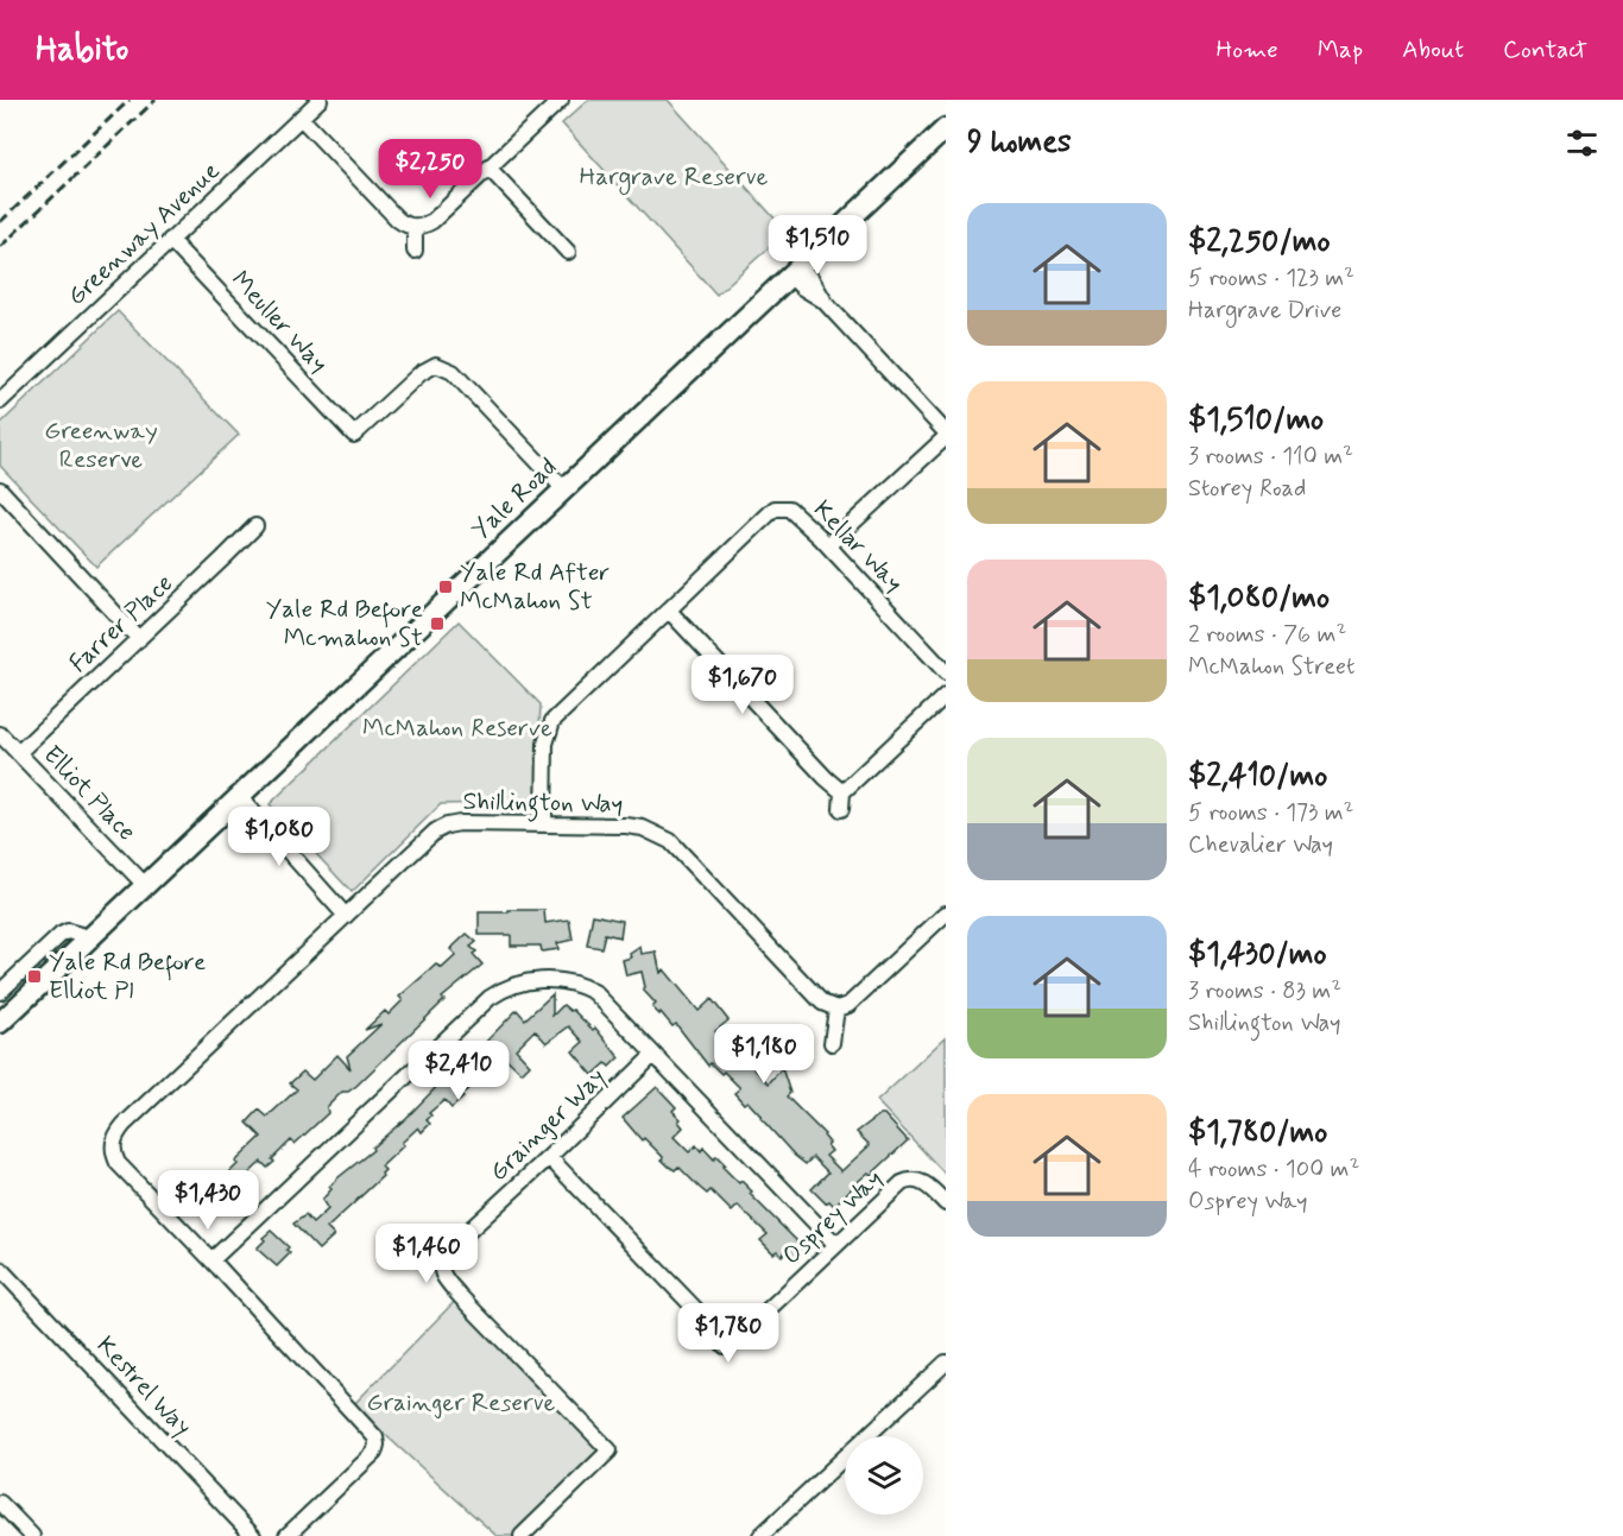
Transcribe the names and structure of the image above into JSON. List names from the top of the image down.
{
  "streets": {
    "main road": ["Yale Road"],
    "street": [
      "Greenway Avenue",
      "Meuller Way",
      "Kellar Way",
      "Farrer Place",
      "Elliot Place",
      "Shillington Way",
      "Grainger Way",
      "Osprey Way",
      "Kestrel Way"
    ]
  },
  "crossings": [
    ["Greenway Avenue", "Meuller Way"],
    ["Meuller Way", "Yale Road"],
    ["Yale Road", "Elliot Place"],
    ["Kellar Way", "Shillington Way"],
    ["Farrer Place", "Elliot Place"],
    ["Grainger Way", "Osprey Way"]
  ],
  "parks": [
    "Hargrave Reserve",
    "Greenway Reserve",
    "McMahon Reserve",
    "Grainger Reserve"
  ],
  "places": {
    "transit": ["Yale Rd After McMahon St", "Yale Rd Before Mcmahon St", "Yale Rd Before Elliot Pl"]
  },
  "page": {
    "header": "Habito",
    "nav": [
      "Home",
      "Map",
      "About",
      "Contact"
    ],
    "heading": "9 homes",
    "price": [
      "$2,250",
      "$1,510",
      "$1,670",
      "$1,080",
      "$1,180",
      "$2,410",
      "$1,430",
      "$1,460",
      "$1,780"
    ],
    "list": [
      {
        "name": "$2,250/mo",
        "note": "5 rooms · 123 m² · Hargrave Drive"
      },
      {
        "name": "$1,510/mo",
        "note": "3 rooms · 110 m² · Storey Road"
      },
      {
        "name": "$1,080/mo",
        "note": "2 rooms · 76 m² · McMahon Street"
      },
      {
        "name": "$2,410/mo",
        "note": "5 rooms · 173 m² · Chevalier Way"
      },
      {
        "name": "$1,430/mo",
        "note": "3 rooms · 83 m² · Shillington Way"
      },
      {
        "name": "$1,780/mo",
        "note": "4 rooms · 100 m² · Osprey Way"
      }
    ]
  }
}
